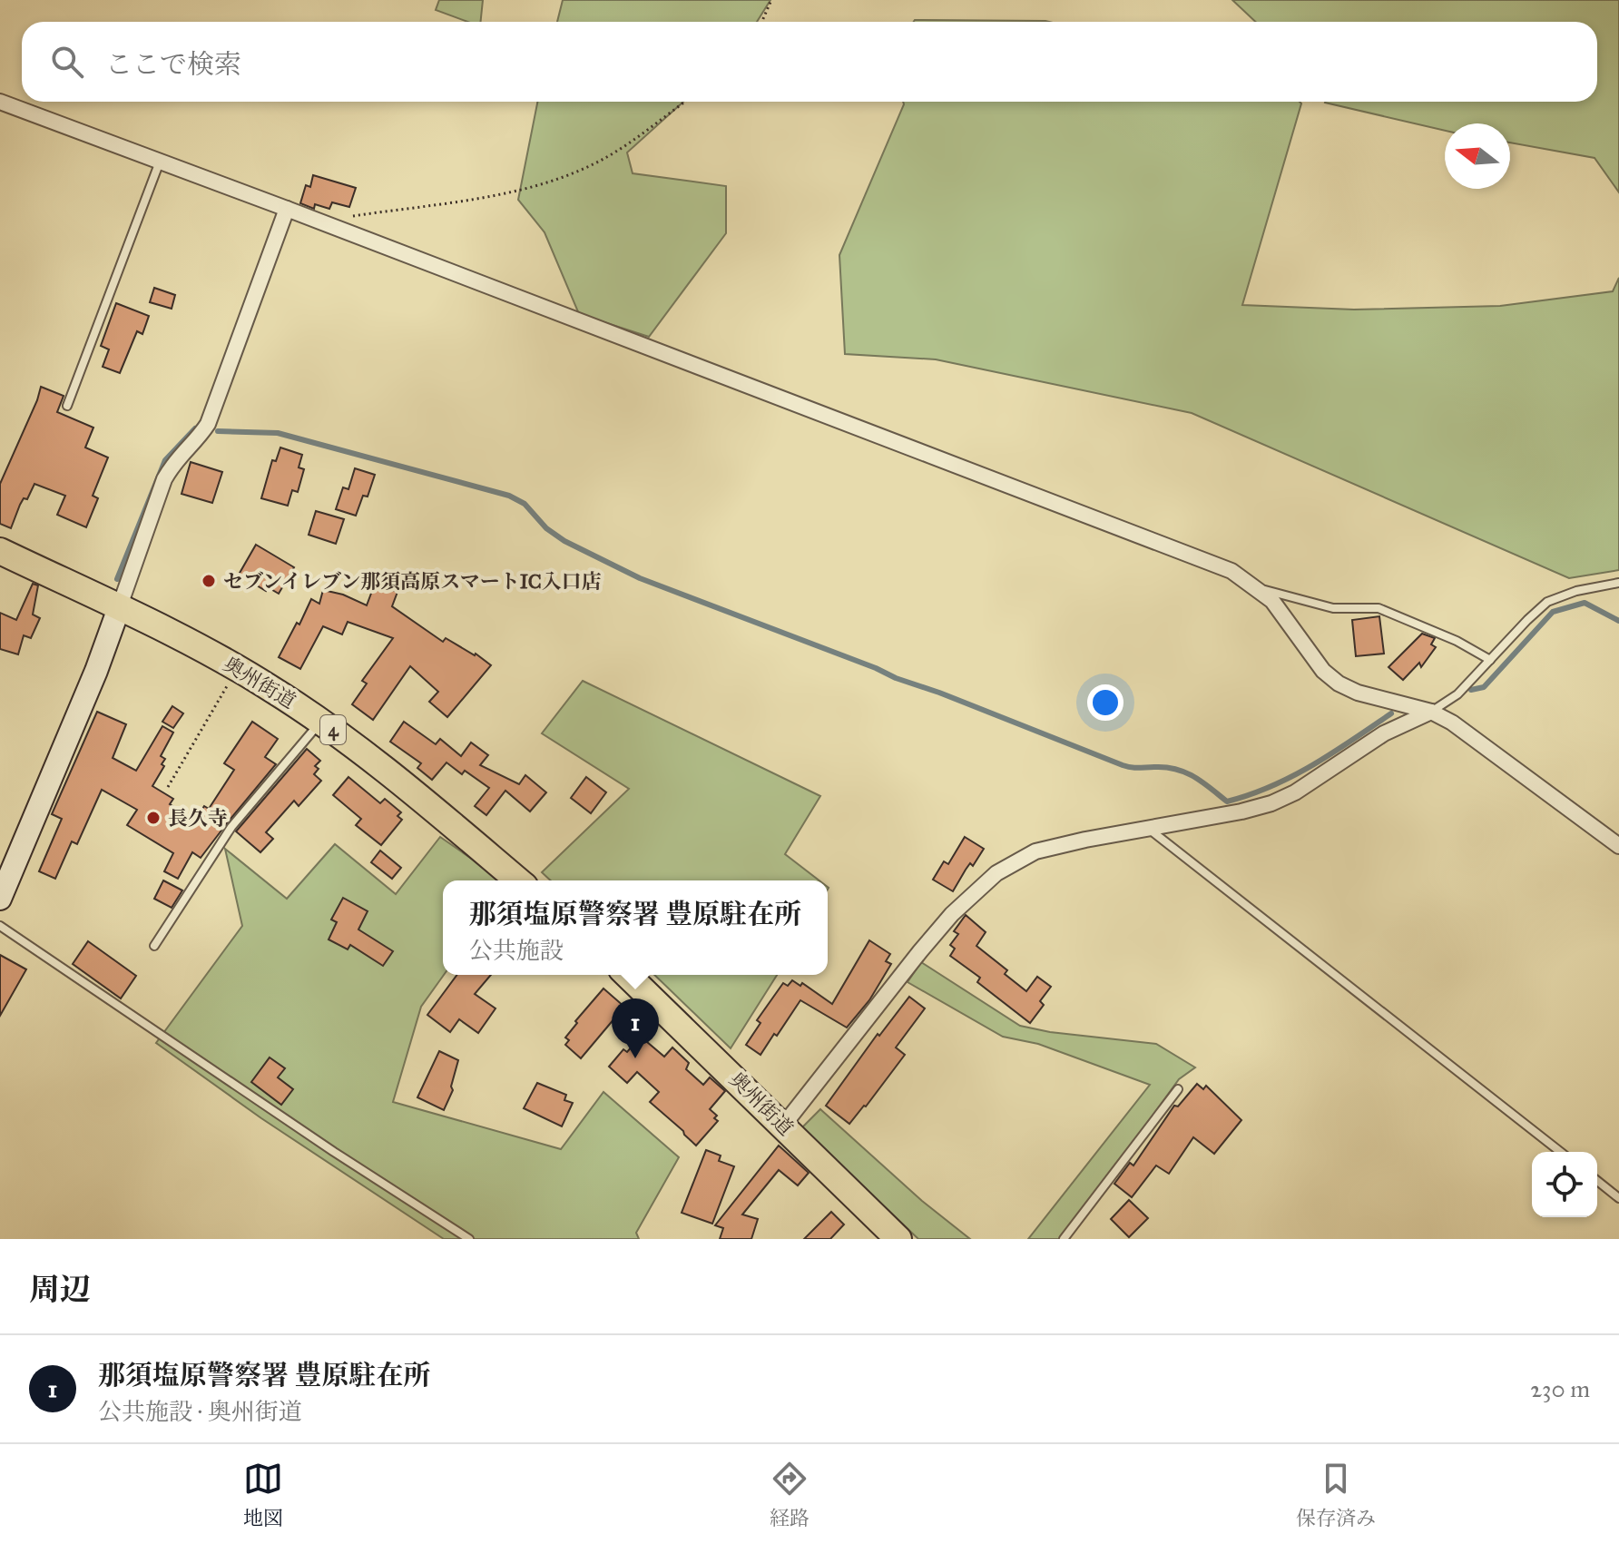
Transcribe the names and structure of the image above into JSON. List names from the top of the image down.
{
  "streets": {
    "highway": ["奥州街道", "4"]
  },
  "places": ["セブンイレブン那須高原スマートIC入口店", "長久寺"],
  "north": "left",
  "page": {
    "search": "ここで検索",
    "popup": ["那須塩原警察署 豊原駐在所", "公共施設"],
    "pins": "1",
    "heading": "周辺",
    "list": [
      {
        "mark": "1",
        "name": "那須塩原警察署 豊原駐在所",
        "note": "公共施設 · 奥州街道",
        "value": "230 m"
      }
    ],
    "nav": ["地図", "経路", "保存済み"]
  }
}
